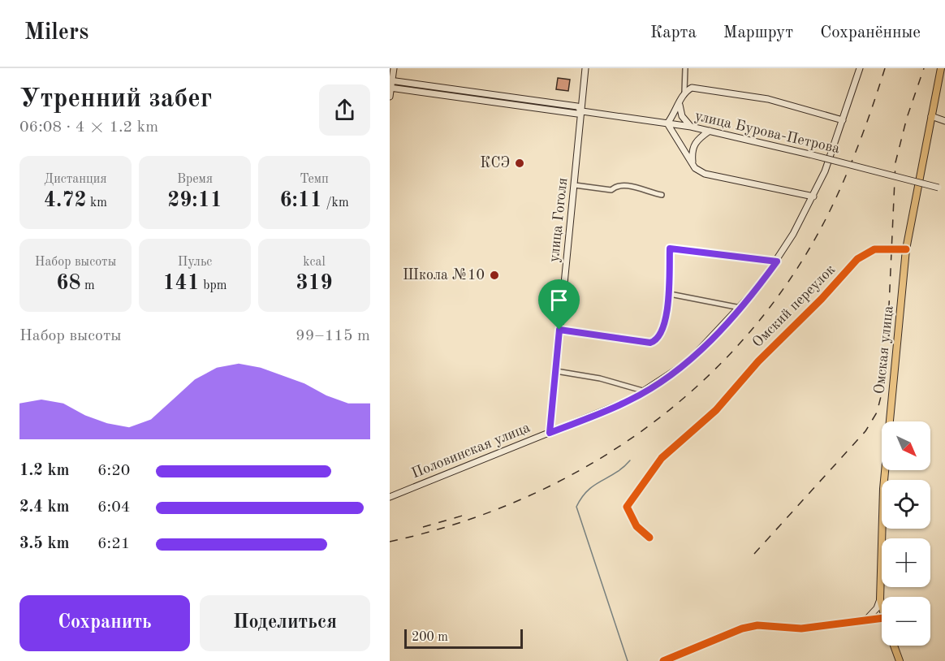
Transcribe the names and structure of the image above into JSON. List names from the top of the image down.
{
  "streets": {
    "main road": [
      "улица Бурова-Петрова",
      "улица Гоголя",
      "Омская улица",
      "Половинская улица"
    ],
    "street": ["Омский переулок"]
  },
  "crossings": [
    ["улица Бурова-Петрова", "улица Гоголя"],
    ["улица Гоголя", "Половинская улица"],
    ["Омский переулок", "Омская улица"]
  ],
  "places": ["КСЭ", "Школа №10"],
  "scale_bar": "200 m",
  "north": "bottom right",
  "page": {
    "header": "Milers",
    "nav": ["Карта", "Маршрут", "Сохранённые"],
    "heading": ["Утренний забег", "06:08 · 4 × 1.2 km"],
    "stats": [
      ["Дистанция", "4.72 km"],
      ["Время", "29:11"],
      ["Темп", "6:11 /km"],
      ["Набор высоты", "68 m"],
      ["Пульс", "141 bpm"],
      ["kcal", "319"]
    ],
    "chart": ["Набор высоты", "99–115 m"],
    "map_buttons": ["+", "−"],
    "list": [
      {
        "name": "1.2 km",
        "note": "6:20"
      },
      {
        "name": "2.4 km",
        "note": "6:04"
      },
      {
        "name": "3.5 km",
        "note": "6:21"
      }
    ],
    "buttons": ["Сохранить", "Поделиться"],
    "scale": "200 m"
  }
}
